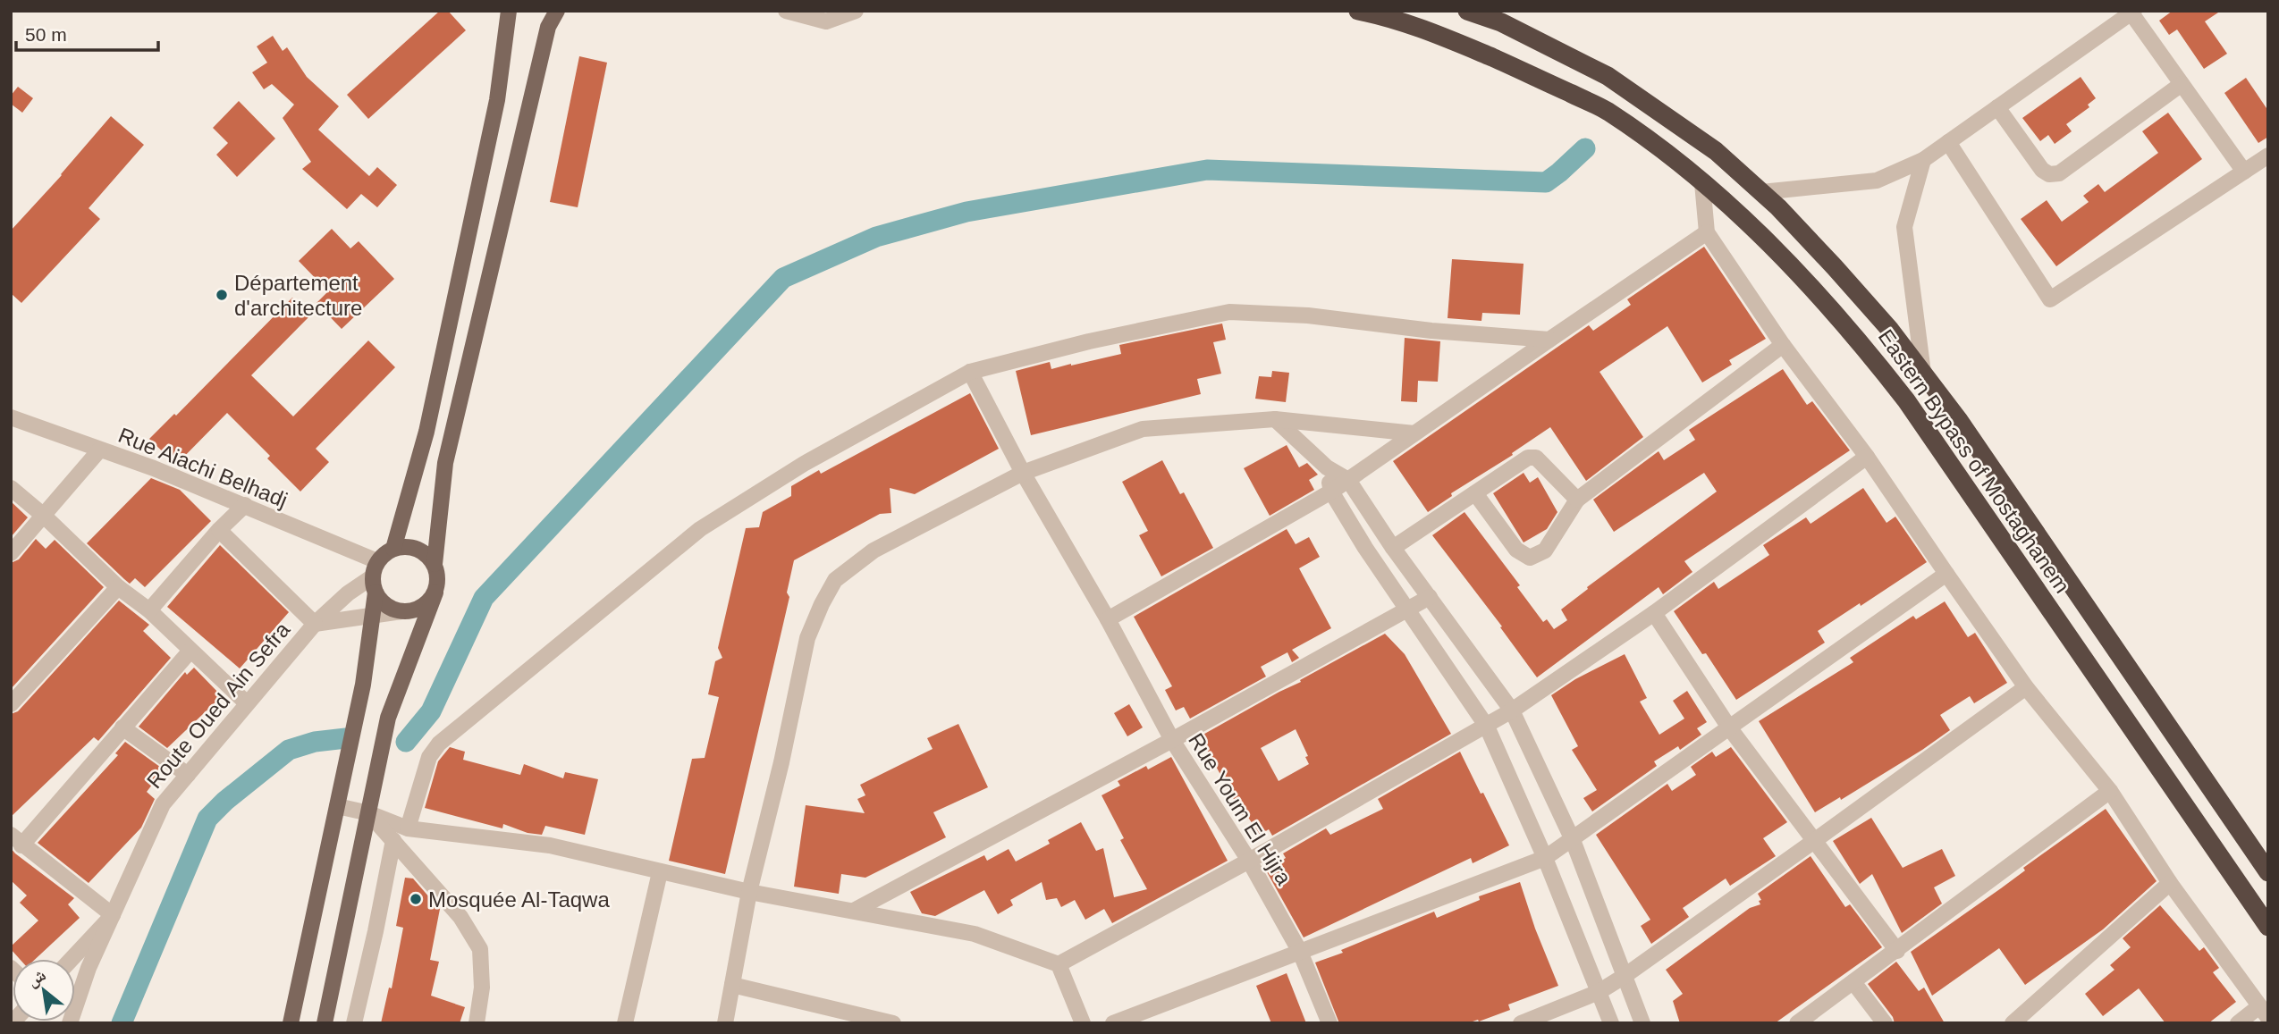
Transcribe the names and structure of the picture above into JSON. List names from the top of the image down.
{
  "streets": {
    "highway": ["Eastern Bypass of Mostaghanem"],
    "street": ["Rue Aiachi Belhadj", "Route Oued Ain Sefra", "Rue Youm El Hijra"]
  },
  "crossings": [
    ["Rue Aiachi Belhadj", "Route Oued Ain Sefra"]
  ],
  "places": ["Département d'architecture", "Mosquée Al-Taqwa"],
  "scale_bar": "50 m",
  "north": "top left"
}
